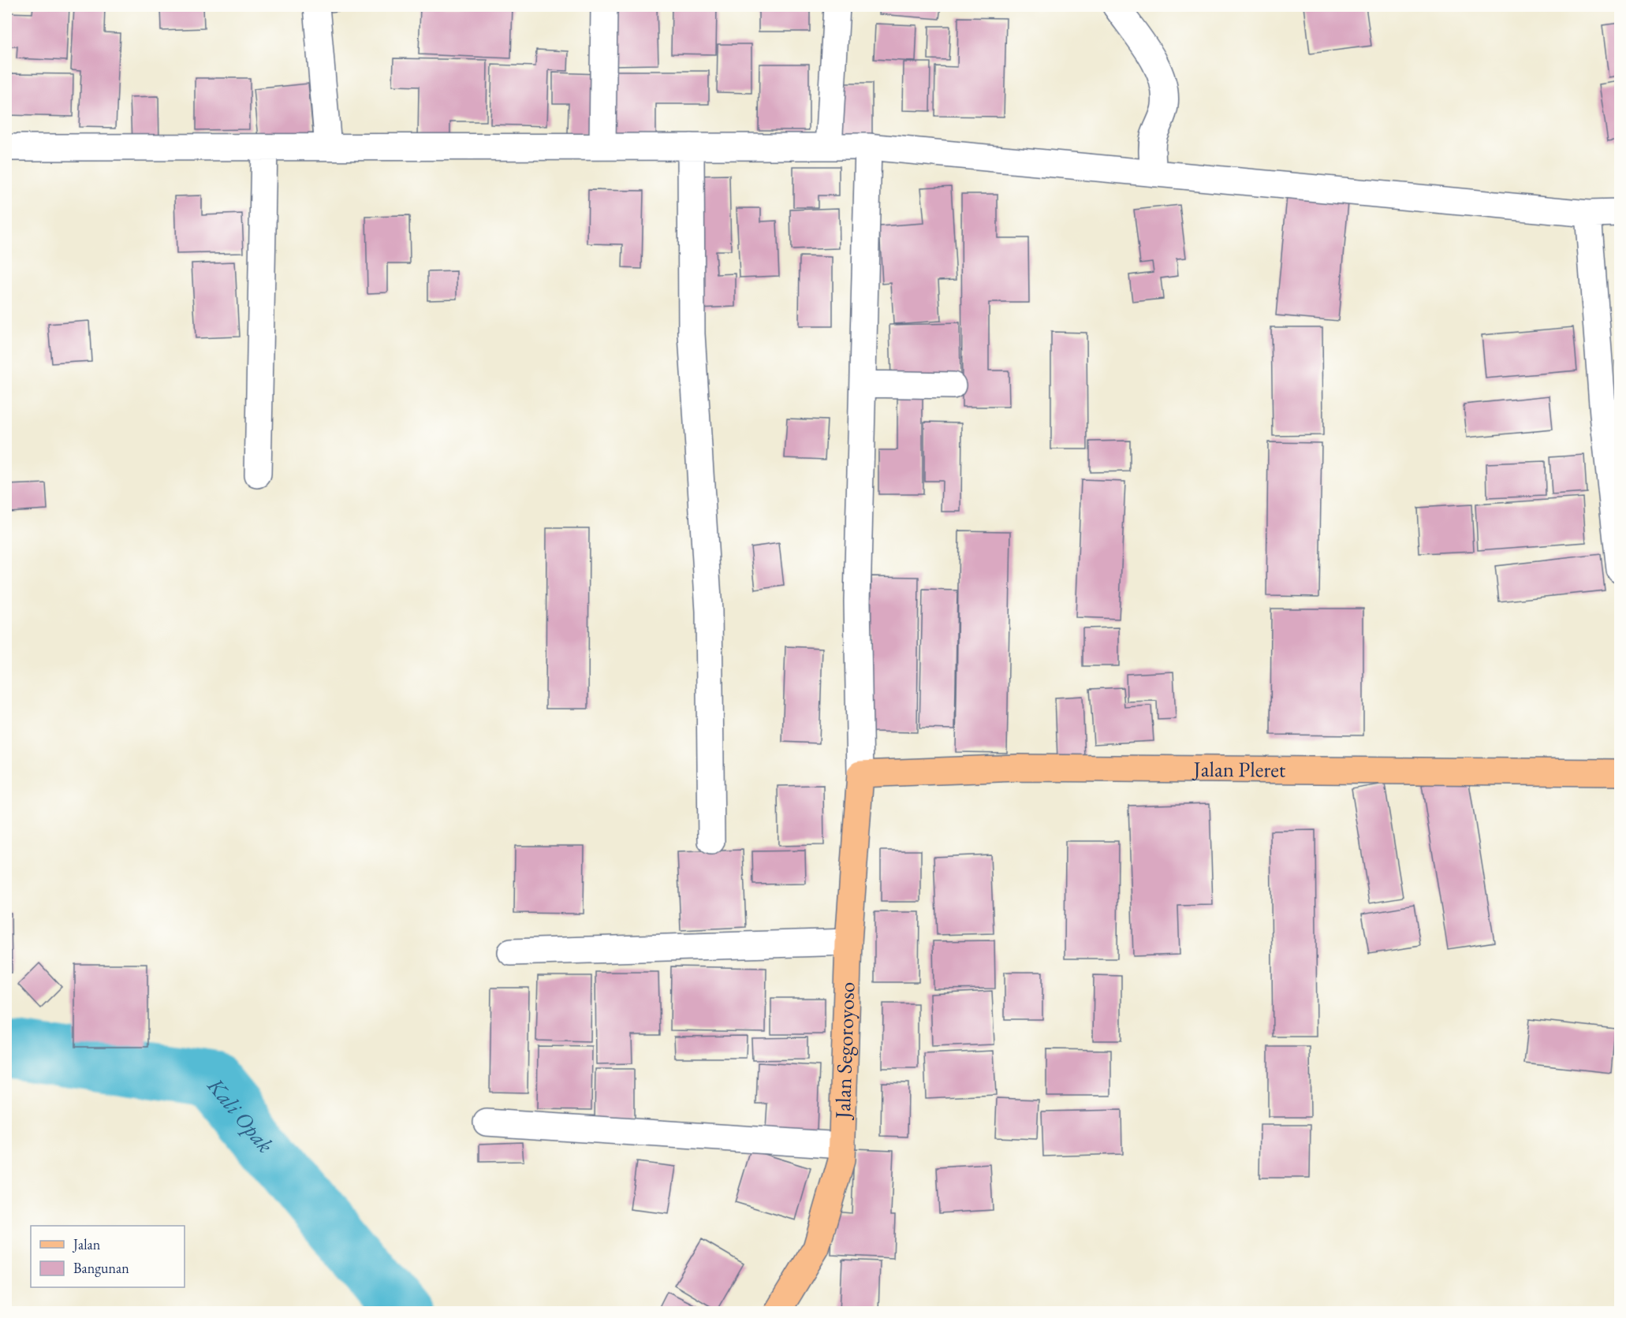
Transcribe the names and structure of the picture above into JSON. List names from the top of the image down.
{
  "streets": {
    "main road": ["Jalan Pleret", "Jalan Segoroyoso"]
  },
  "crossings": [
    ["Jalan Pleret", "Jalan Segoroyoso"]
  ],
  "water": ["Kali Opak"],
  "legend": ["Jalan", "Bangunan"]
}
